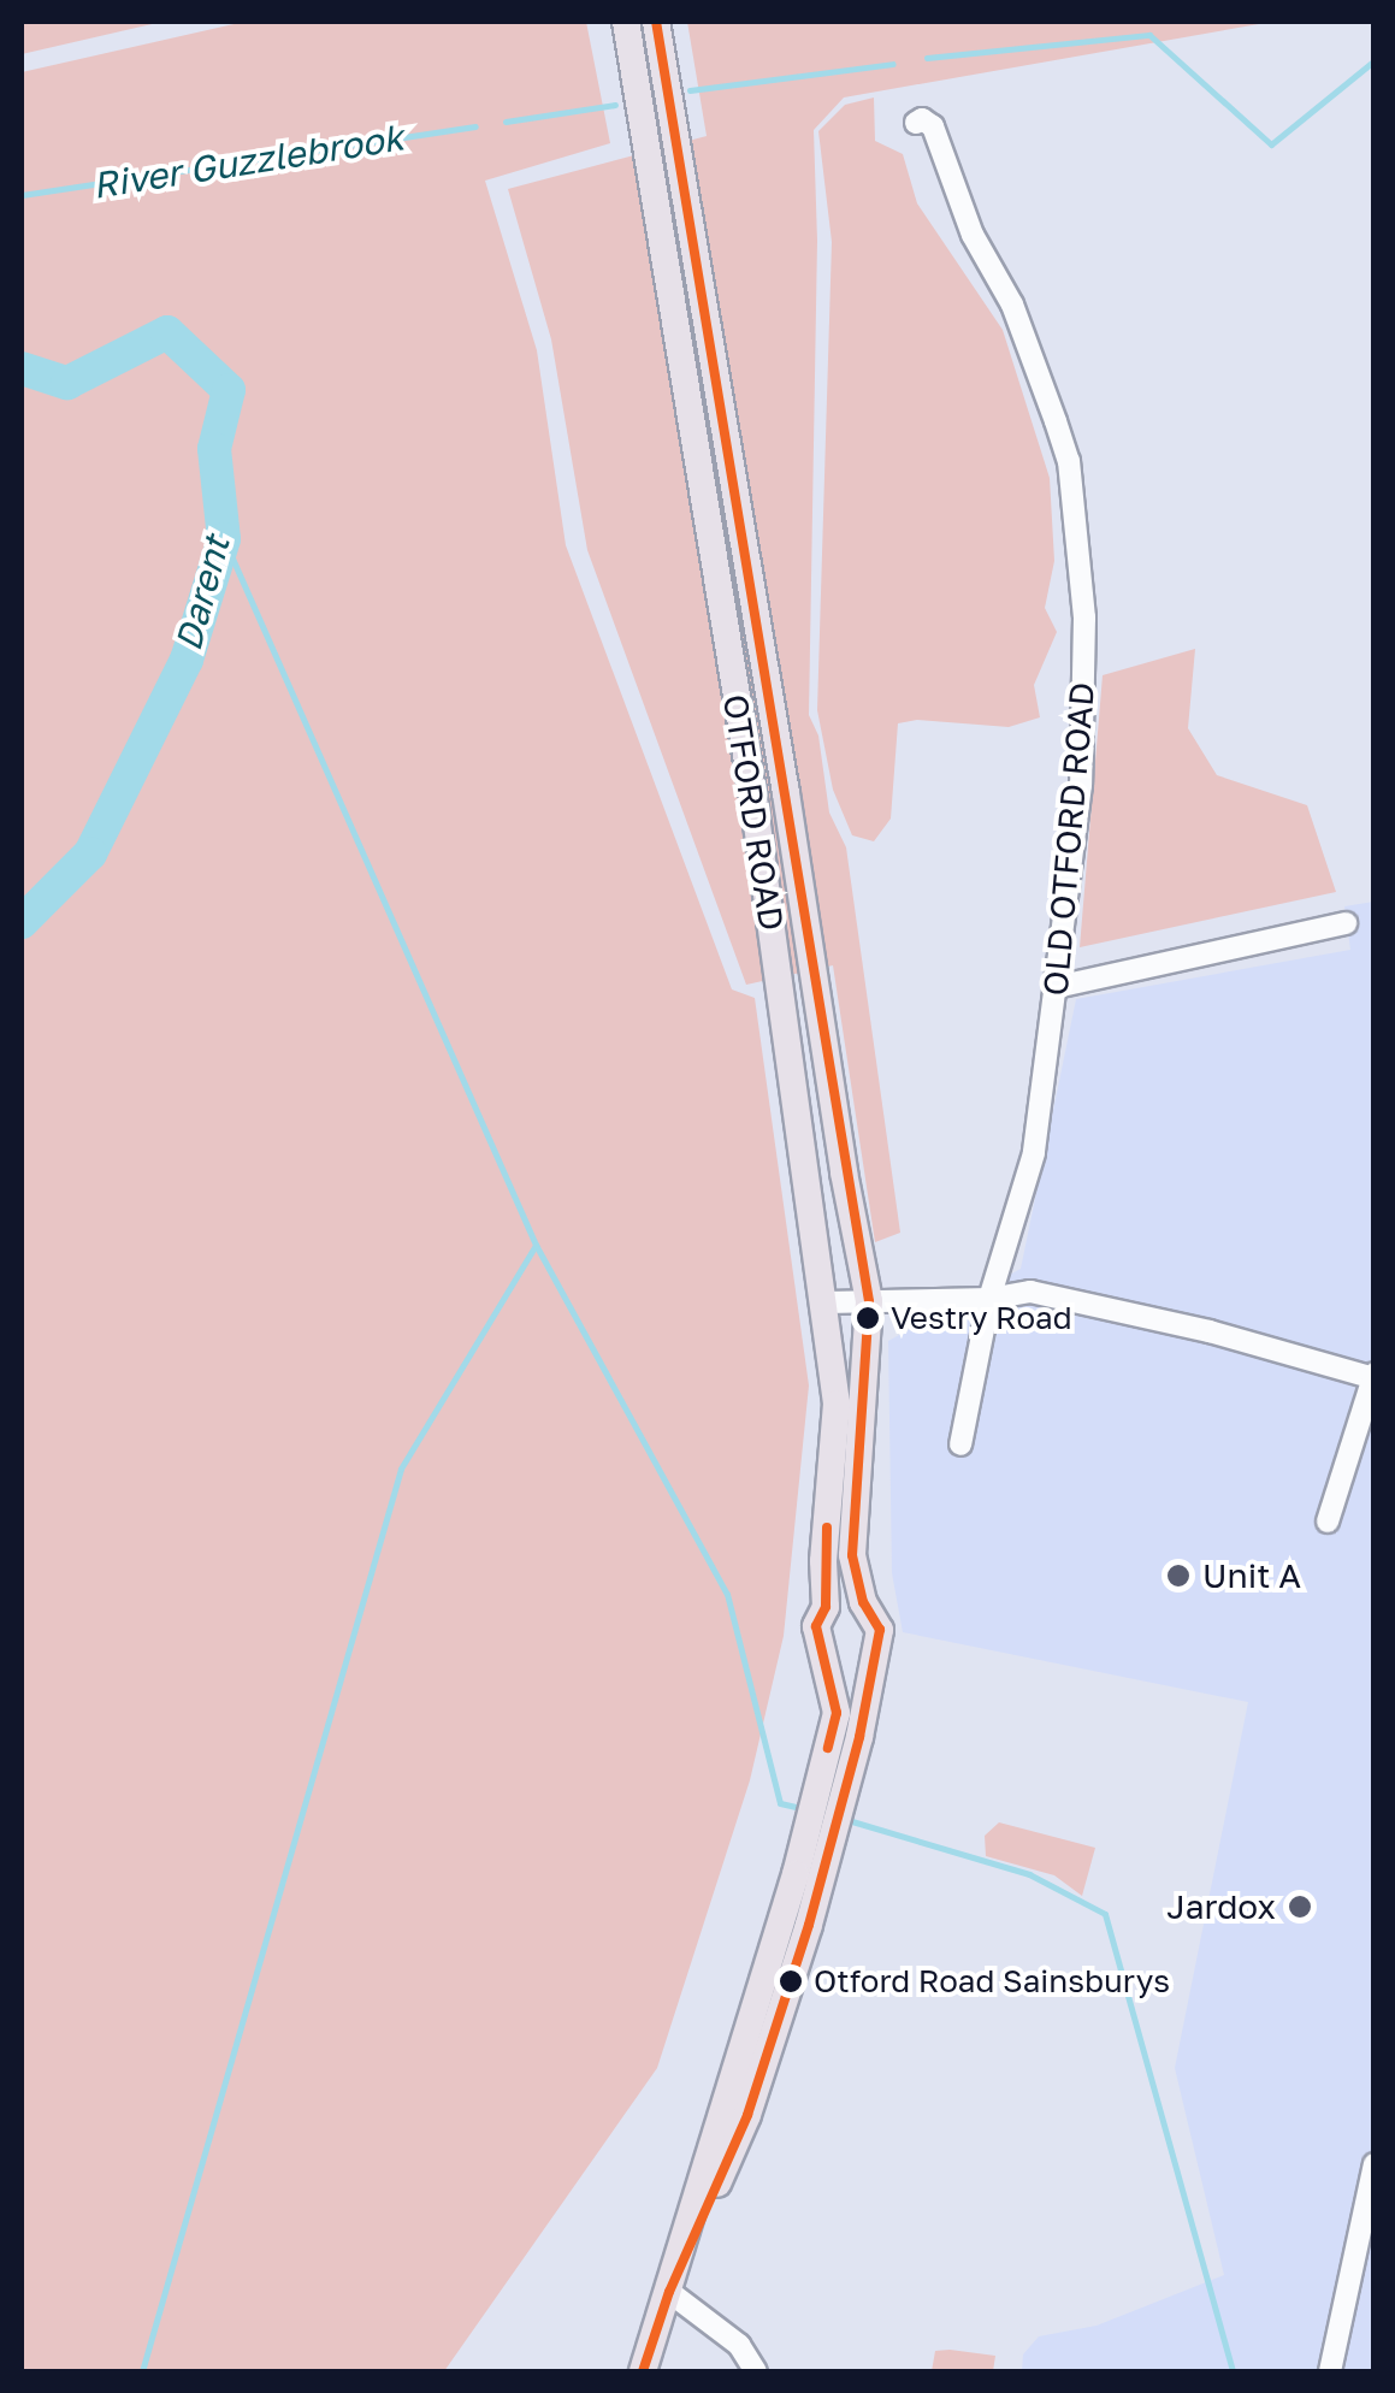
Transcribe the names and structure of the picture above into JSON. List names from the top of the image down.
{
  "streets": {
    "main road": ["OTFORD ROAD"],
    "street": ["OLD OTFORD ROAD"]
  },
  "water": ["River Guzzlebrook", "Darent"],
  "places": [
    "Vestry Road",
    "Unit A",
    "Jardox",
    "Otford Road Sainsburys"
  ]
}
